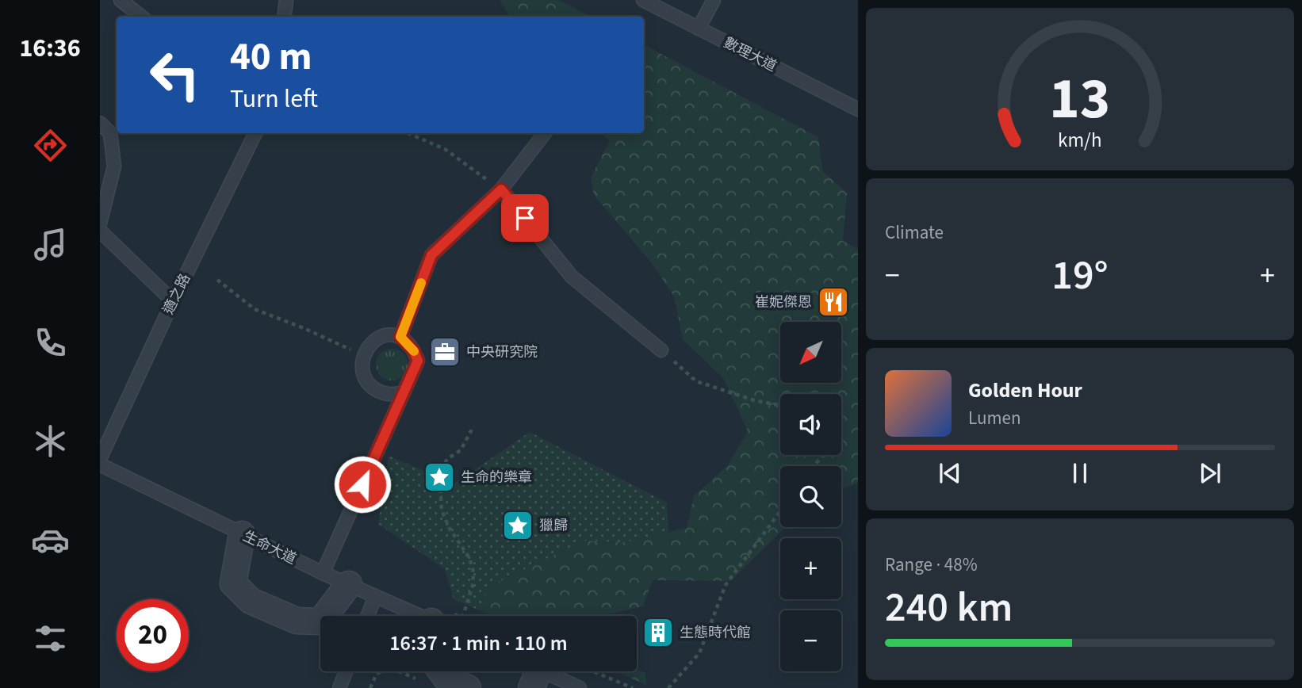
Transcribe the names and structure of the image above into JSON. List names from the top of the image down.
{
  "streets": {
    "lane": ["數理大道", "適之路", "生命大道"]
  },
  "places": {
    "restaurant": ["崔妮傑恩"],
    "office": ["中央研究院"],
    "place": ["生命的樂章", "獵歸"],
    "building": ["生態時代館"]
  },
  "north": "bottom left",
  "page": {
    "tabs": "16:36",
    "turn": ["40 m", "Turn left"],
    "tile": [
      "Climate",
      ["Range · 48%", "240 km"]
    ],
    "heat": ["−", "19°", "+"],
    "map_buttons": ["+", "−"],
    "song": ["Golden Hour", "Lumen"],
    "limit": "20",
    "trip": "16:37 · 1 min · 110 m",
    "gauge": ["13", "km/h"]
  }
}
